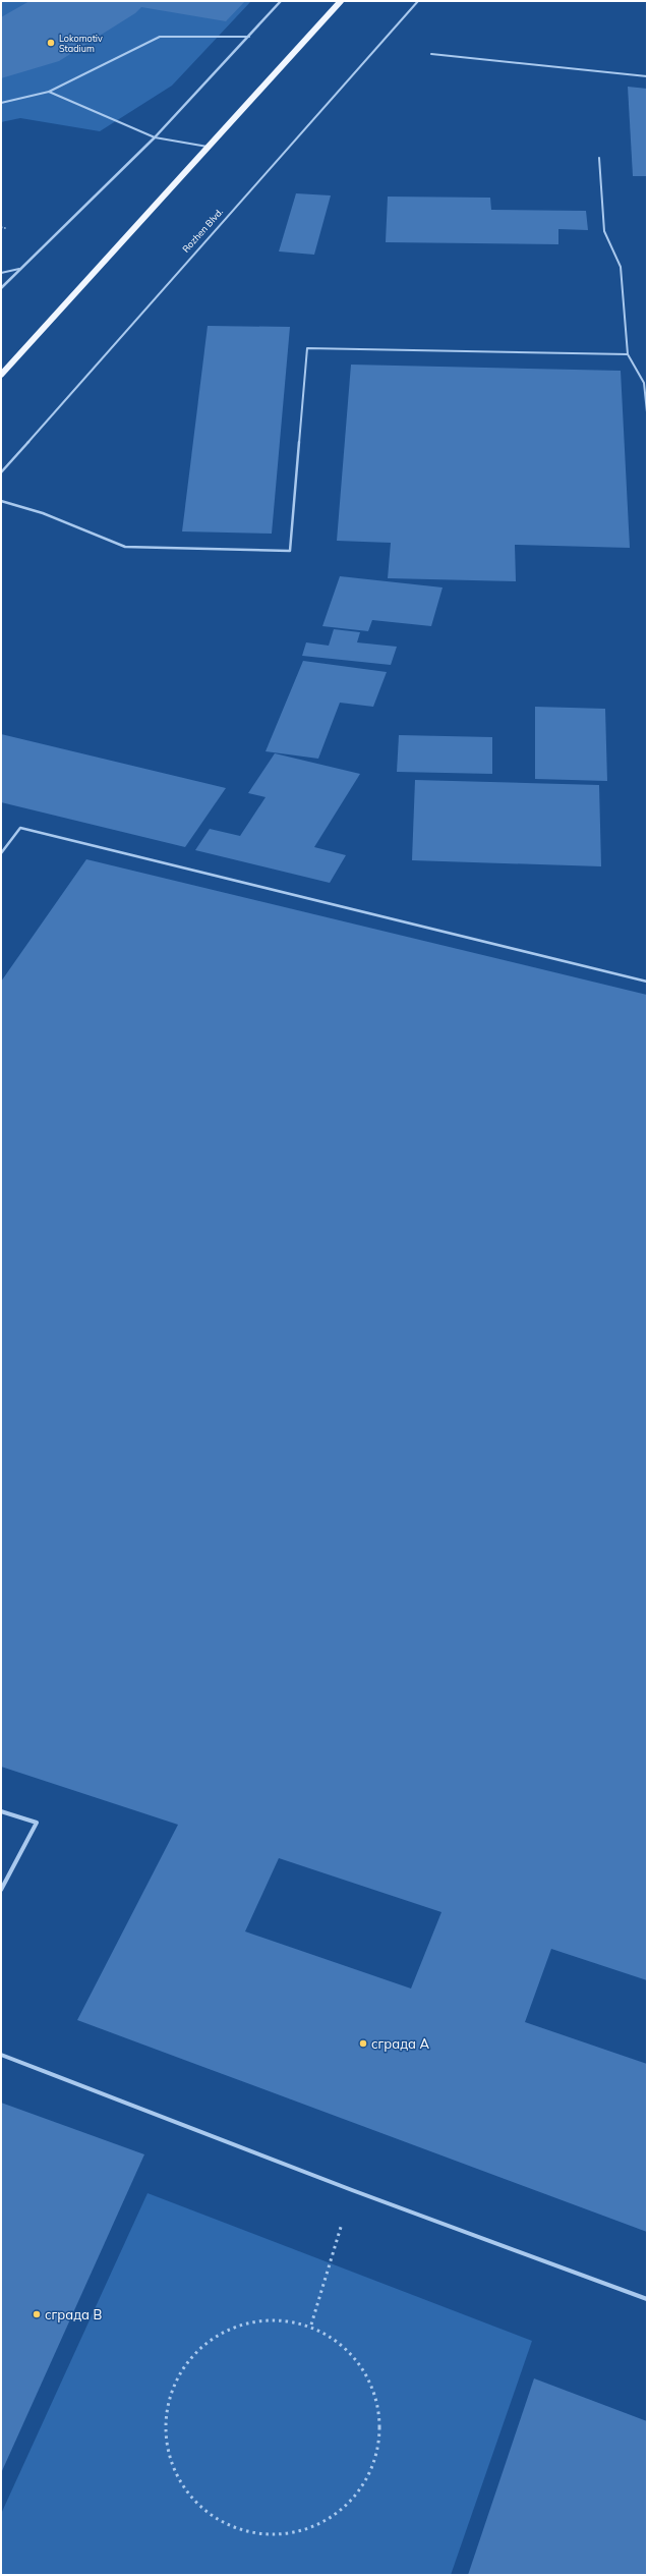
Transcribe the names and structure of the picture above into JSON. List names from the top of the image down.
{
  "streets": {
    "lane": ["Rozhen Blvd."]
  },
  "places": ["Lokomotiv Stadium", "сграда А", "сграда В"]
}
